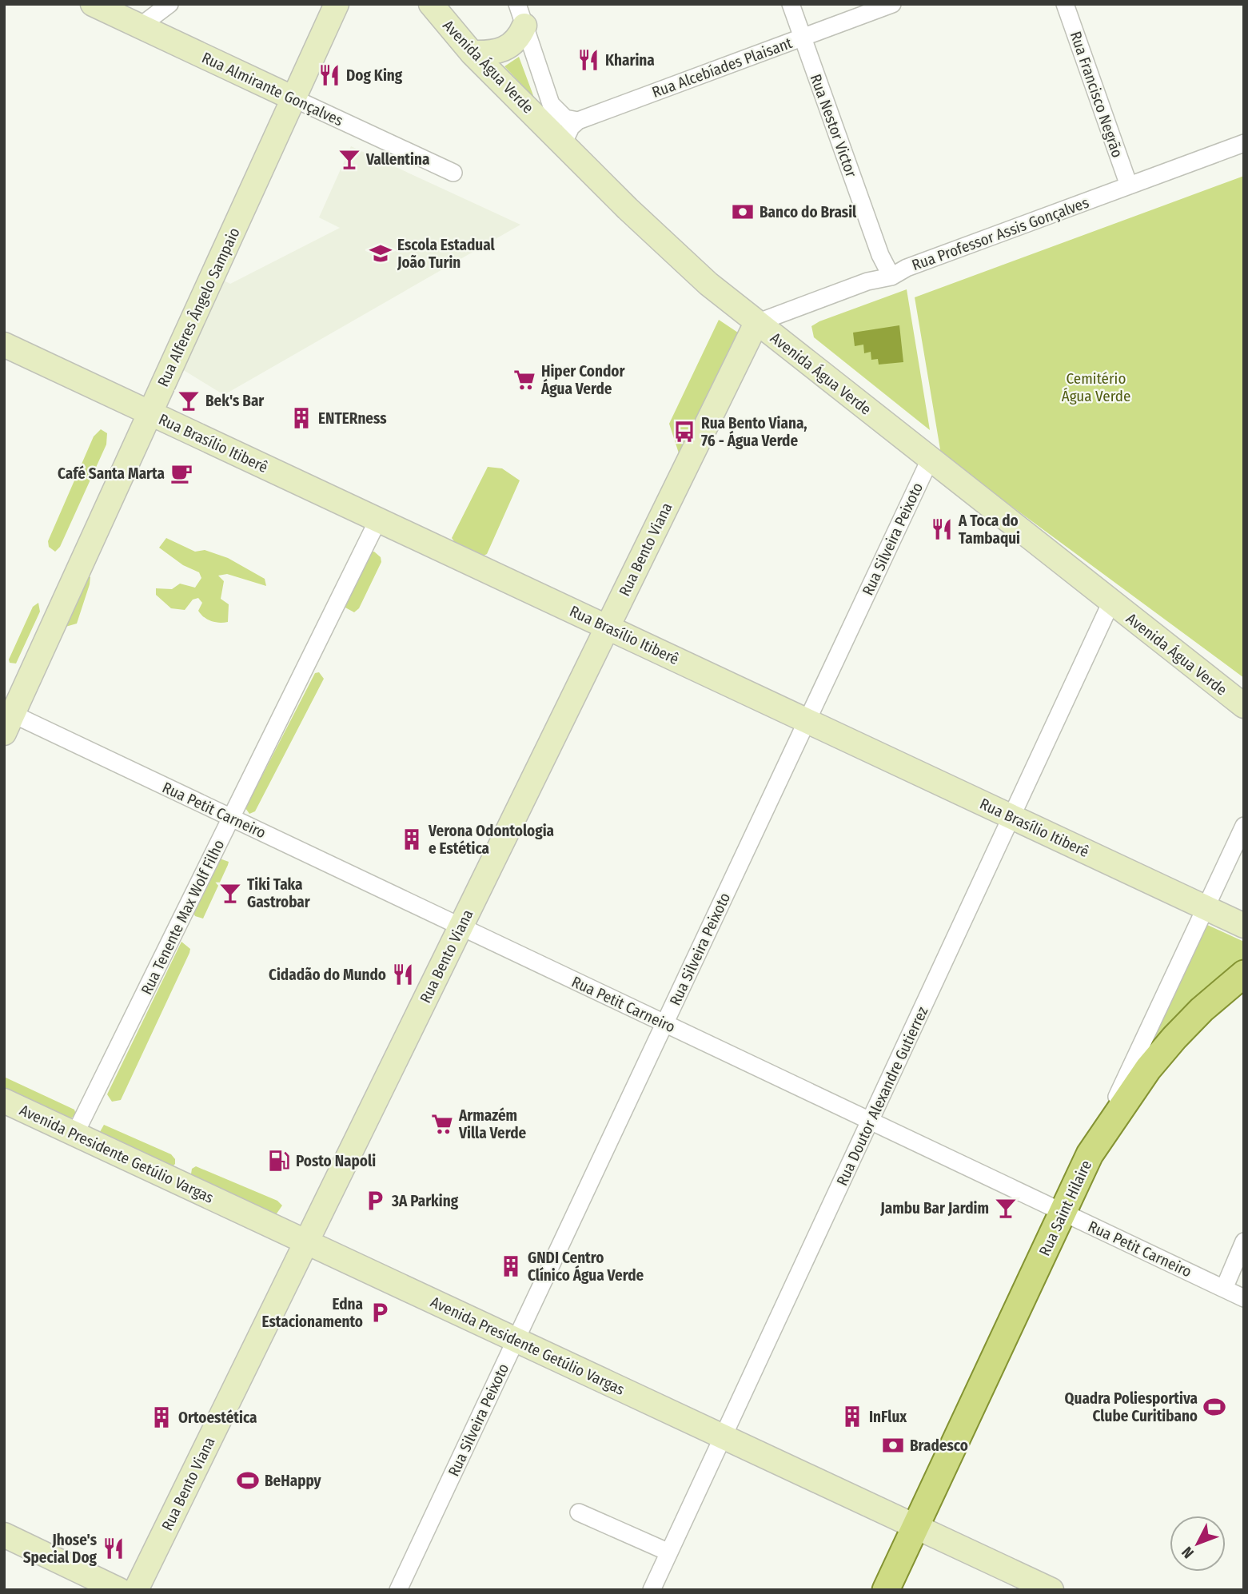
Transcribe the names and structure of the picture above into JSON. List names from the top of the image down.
{
  "streets": {
    "main road": [
      "Avenida Água Verde",
      "Rua Almirante Gonçalves",
      "Rua Alferes Ângelo Sampaio",
      "Rua Brasílio Itiberê",
      "Rua Bento Viana",
      "Avenida Presidente Getúlio Vargas",
      "Rua Saint Hilaire"
    ],
    "street": [
      "Rua Alcebíades Plaisant",
      "Rua Francisco Negrão",
      "Rua Nestor Victor",
      "Rua Professor Assis Gonçalves",
      "Rua Silveira Peixoto",
      "Rua Petit Carneiro",
      "Rua Tenente Max Wolf Filho",
      "Rua Doutor Alexandre Gutierrez"
    ]
  },
  "crossings": [
    ["Avenida Água Verde", "Rua Professor Assis Gonçalves"],
    ["Avenida Água Verde", "Rua Silveira Peixoto"],
    ["Avenida Água Verde", "Rua Bento Viana"],
    ["Avenida Água Verde", "Rua Doutor Alexandre Gutierrez"],
    ["Rua Alcebíades Plaisant", "Rua Nestor Victor"],
    ["Rua Almirante Gonçalves", "Rua Alferes Ângelo Sampaio"],
    ["Rua Francisco Negrão", "Rua Professor Assis Gonçalves"],
    ["Rua Nestor Victor", "Rua Professor Assis Gonçalves"],
    ["Rua Professor Assis Gonçalves", "Rua Bento Viana"],
    ["Rua Alferes Ângelo Sampaio", "Rua Brasílio Itiberê"],
    ["Rua Alferes Ângelo Sampaio", "Rua Petit Carneiro"],
    ["Rua Brasílio Itiberê", "Rua Silveira Peixoto"],
    ["Rua Brasílio Itiberê", "Rua Bento Viana"],
    ["Rua Brasílio Itiberê", "Rua Tenente Max Wolf Filho"],
    ["Rua Brasílio Itiberê", "Rua Doutor Alexandre Gutierrez"],
    ["Rua Brasílio Itiberê", "Rua Saint Hilaire"],
    ["Rua Silveira Peixoto", "Rua Petit Carneiro"],
    ["Rua Silveira Peixoto", "Avenida Presidente Getúlio Vargas"],
    ["Rua Bento Viana", "Rua Petit Carneiro"],
    ["Rua Bento Viana", "Avenida Presidente Getúlio Vargas"],
    ["Rua Petit Carneiro", "Rua Tenente Max Wolf Filho"],
    ["Rua Petit Carneiro", "Rua Doutor Alexandre Gutierrez"],
    ["Rua Petit Carneiro", "Rua Saint Hilaire"],
    ["Rua Tenente Max Wolf Filho", "Avenida Presidente Getúlio Vargas"],
    ["Rua Doutor Alexandre Gutierrez", "Avenida Presidente Getúlio Vargas"],
    ["Avenida Presidente Getúlio Vargas", "Rua Saint Hilaire"]
  ],
  "parks": ["Cemitério Água Verde"],
  "places": {
    "restaurant": [
      "Kharina",
      "Dog King",
      "A Toca do Tambaqui",
      "Cidadão do Mundo",
      "Jhose's Special Dog"
    ],
    "bar": [
      "Vallentina",
      "Bek's Bar",
      "Tiki Taka Gastrobar",
      "Jambu Bar Jardim"
    ],
    "bank": ["Banco do Brasil", "Bradesco"],
    "school or university": ["Escola Estadual João Turin"],
    "supermarket": ["Hiper Condor Água Verde", "Armazém Villa Verde"],
    "building": [
      "ENTERness",
      "Verona Odontologia e Estética",
      "GNDI Centro Clínico Água Verde",
      "InFlux",
      "Ortoestética"
    ],
    "bus stop": ["Rua Bento Viana, 76 - Água Verde"],
    "cafe": ["Café Santa Marta"],
    "fuel station": ["Posto Napoli"],
    "parking": ["3A Parking", "Edna Estacionamento"],
    "sports": ["Quadra Poliesportiva Clube Curitibano", "BeHappy"]
  },
  "north": "bottom left"
}
